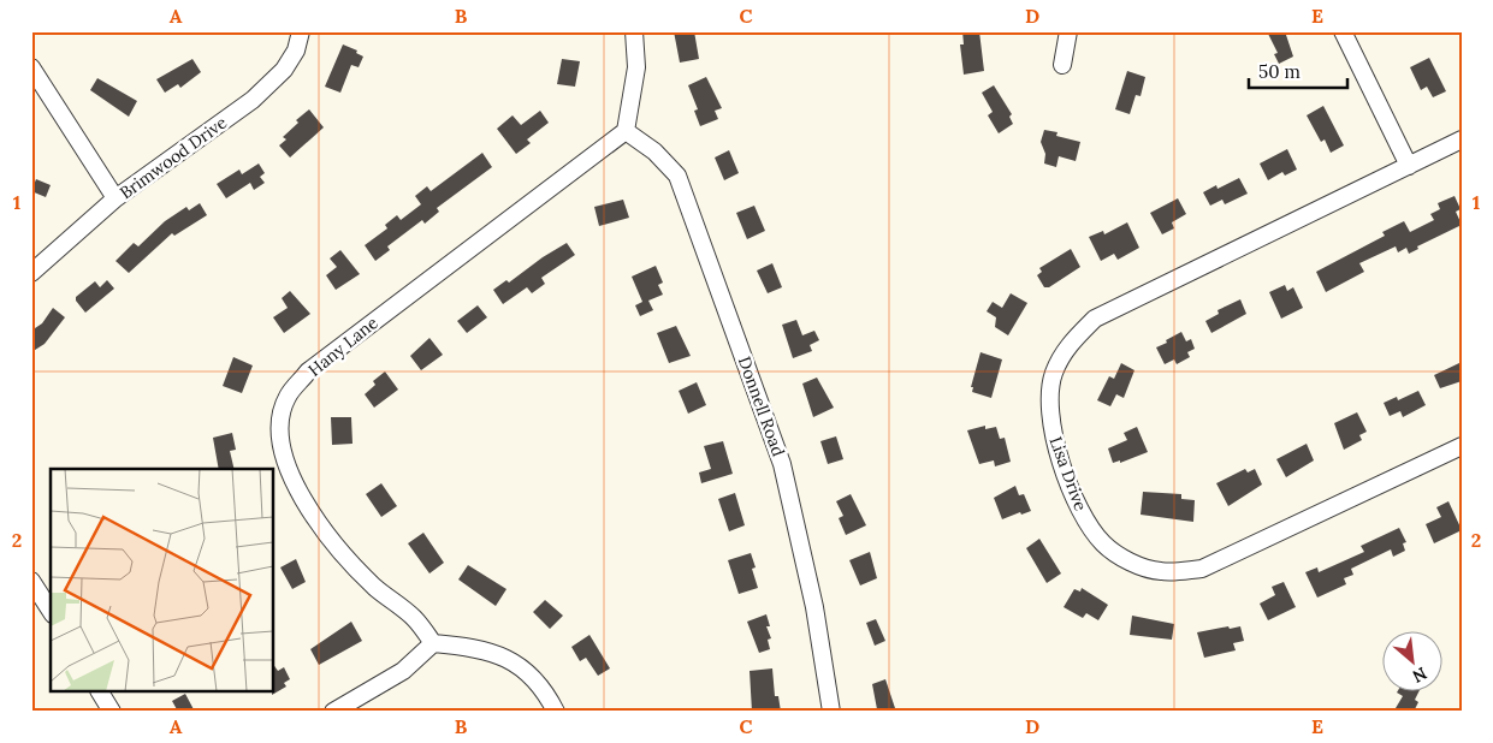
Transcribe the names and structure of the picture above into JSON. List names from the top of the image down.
{
  "streets": {
    "street": [
      "Brimwood Drive",
      "Hany Lane",
      "Donnell Road",
      "Lisa Drive"
    ]
  },
  "crossings": [
    ["Hany Lane", "Donnell Road"]
  ],
  "scale_bar": "50 m",
  "north": "bottom right",
  "grid": {
    "columns": [
      "A",
      "B",
      "C",
      "D",
      "E"
    ],
    "rows": ["1", "2"]
  }
}
